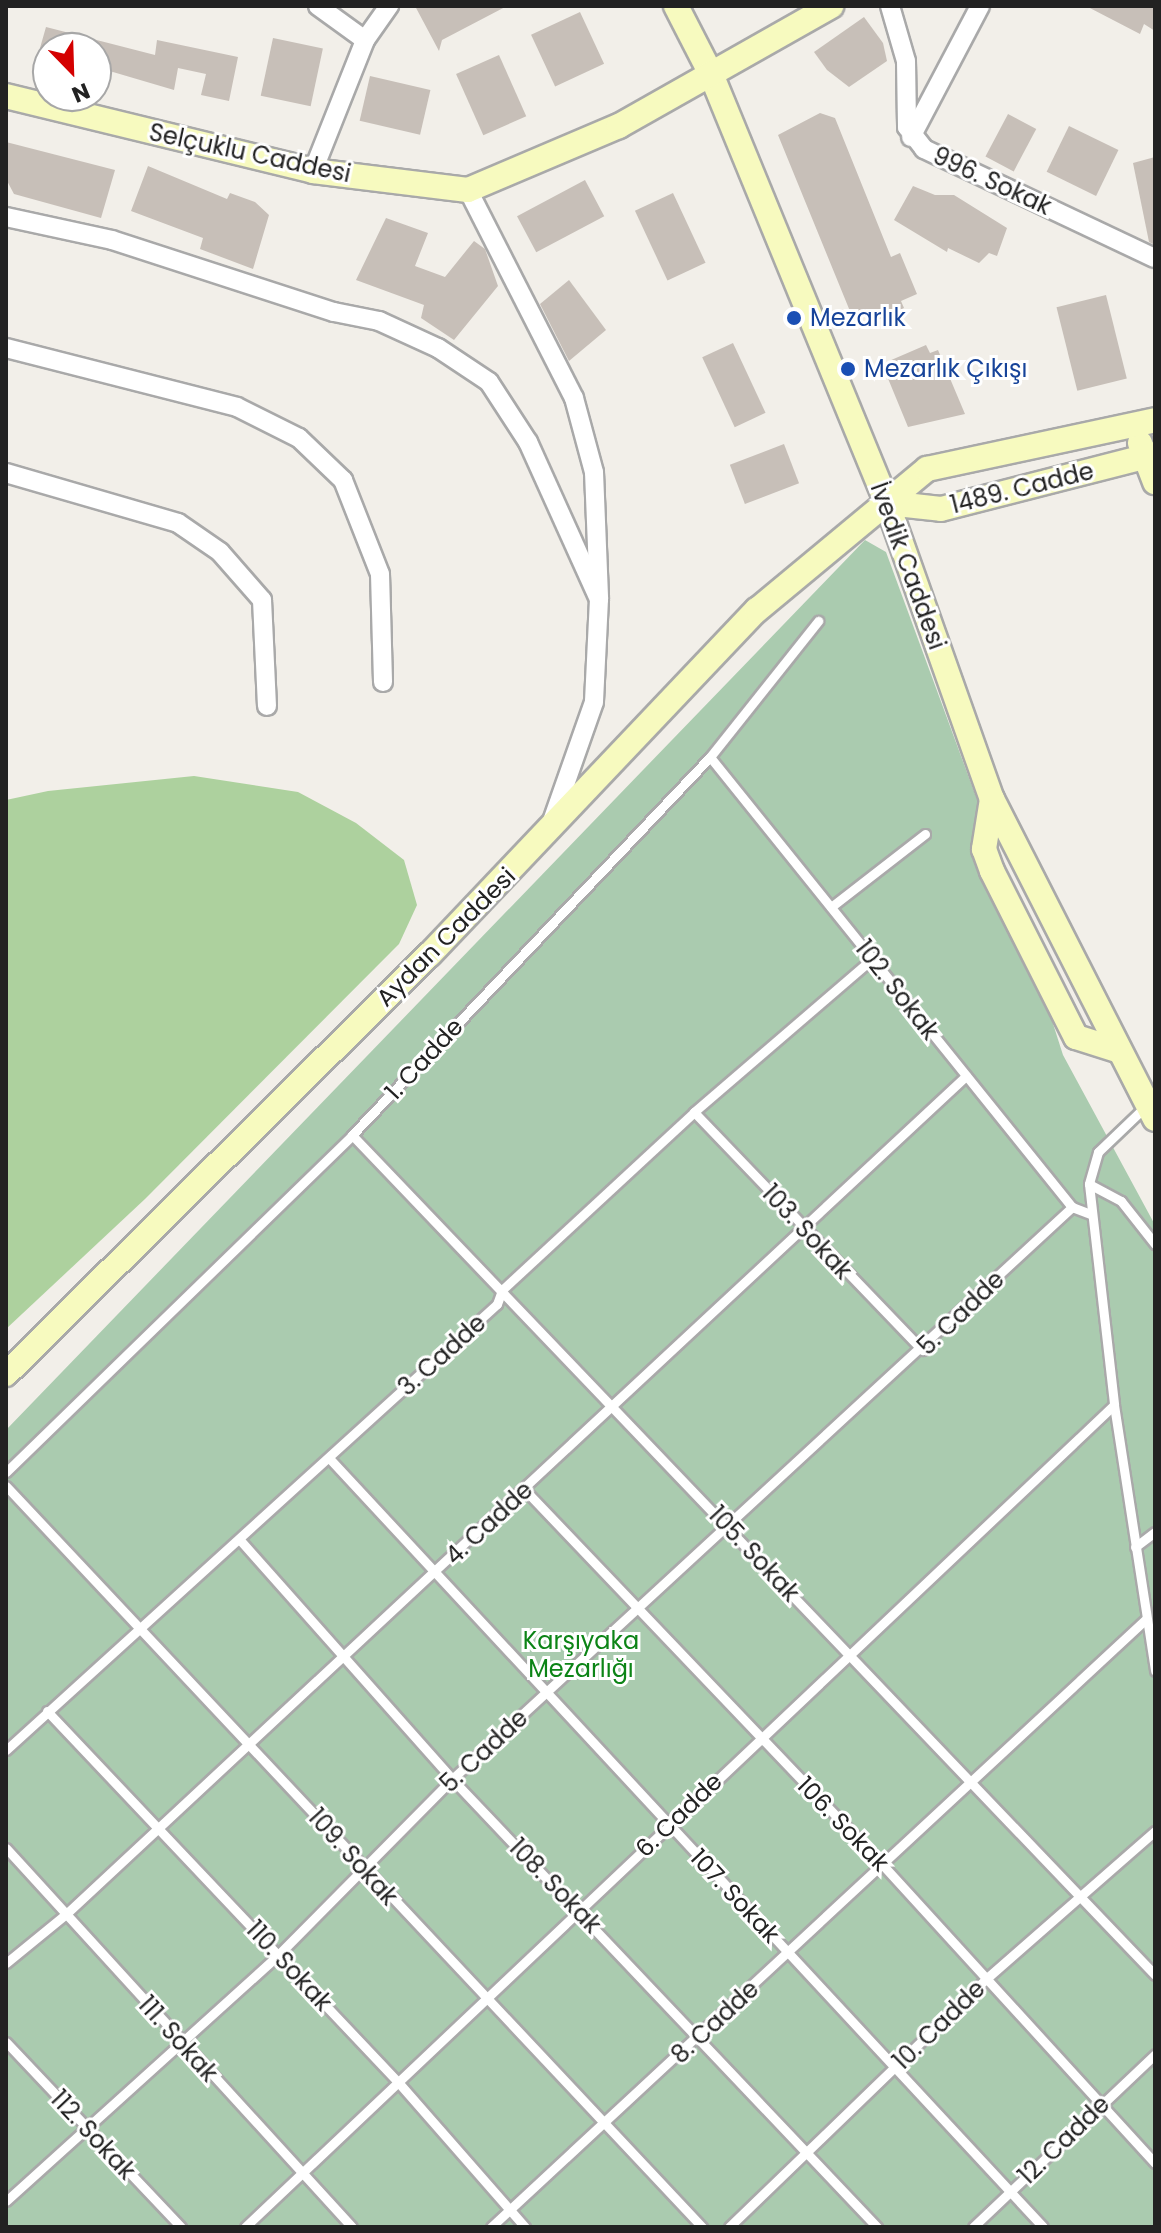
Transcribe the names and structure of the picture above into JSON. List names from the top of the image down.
{
  "streets": {
    "street": [
      "Selçuklu Caddesi",
      "996. Sokak",
      "1489. Cadde",
      "İvedik Caddesi",
      "Aydan Caddesi"
    ],
    "lane": [
      "102. Sokak",
      "1. Cadde",
      "103. Sokak",
      "5. Cadde",
      "3. Cadde",
      "4. Cadde",
      "105. Sokak",
      "6. Cadde",
      "106. Sokak",
      "109. Sokak",
      "108. Sokak",
      "107. Sokak",
      "110. Sokak",
      "8. Cadde",
      "10. Cadde",
      "111. Sokak",
      "112. Sokak",
      "12. Cadde"
    ]
  },
  "crossings": [
    ["Selçuklu Caddesi", "İvedik Caddesi"],
    ["1489. Cadde", "İvedik Caddesi"],
    ["1489. Cadde", "Aydan Caddesi"],
    ["İvedik Caddesi", "Aydan Caddesi"],
    ["102. Sokak", "1. Cadde"],
    ["102. Sokak", "5. Cadde"],
    ["102. Sokak", "3. Cadde"],
    ["102. Sokak", "4. Cadde"],
    ["1. Cadde", "105. Sokak"],
    ["103. Sokak", "5. Cadde"],
    ["103. Sokak", "3. Cadde"],
    ["103. Sokak", "4. Cadde"],
    ["5. Cadde", "105. Sokak"],
    ["5. Cadde", "106. Sokak"],
    ["5. Cadde", "109. Sokak"],
    ["5. Cadde", "108. Sokak"],
    ["5. Cadde", "107. Sokak"],
    ["5. Cadde", "110. Sokak"],
    ["5. Cadde", "111. Sokak"],
    ["5. Cadde", "112. Sokak"],
    ["3. Cadde", "105. Sokak"],
    ["3. Cadde", "109. Sokak"],
    ["3. Cadde", "108. Sokak"],
    ["3. Cadde", "107. Sokak"],
    ["3. Cadde", "110. Sokak"],
    ["4. Cadde", "105. Sokak"],
    ["4. Cadde", "106. Sokak"],
    ["4. Cadde", "109. Sokak"],
    ["4. Cadde", "108. Sokak"],
    ["4. Cadde", "107. Sokak"],
    ["4. Cadde", "110. Sokak"],
    ["4. Cadde", "111. Sokak"],
    ["105. Sokak", "6. Cadde"],
    ["105. Sokak", "8. Cadde"],
    ["105. Sokak", "10. Cadde"],
    ["6. Cadde", "106. Sokak"],
    ["6. Cadde", "109. Sokak"],
    ["6. Cadde", "108. Sokak"],
    ["6. Cadde", "107. Sokak"],
    ["6. Cadde", "110. Sokak"],
    ["6. Cadde", "111. Sokak"],
    ["106. Sokak", "8. Cadde"],
    ["106. Sokak", "10. Cadde"],
    ["106. Sokak", "12. Cadde"],
    ["109. Sokak", "8. Cadde"],
    ["108. Sokak", "8. Cadde"],
    ["108. Sokak", "10. Cadde"],
    ["107. Sokak", "8. Cadde"],
    ["107. Sokak", "10. Cadde"],
    ["107. Sokak", "12. Cadde"],
    ["110. Sokak", "8. Cadde"]
  ],
  "parks": ["Karşıyaka Mezarlığı"],
  "places": ["Mezarlık", "Mezarlık Çıkışı"],
  "north": "bottom right"
}
